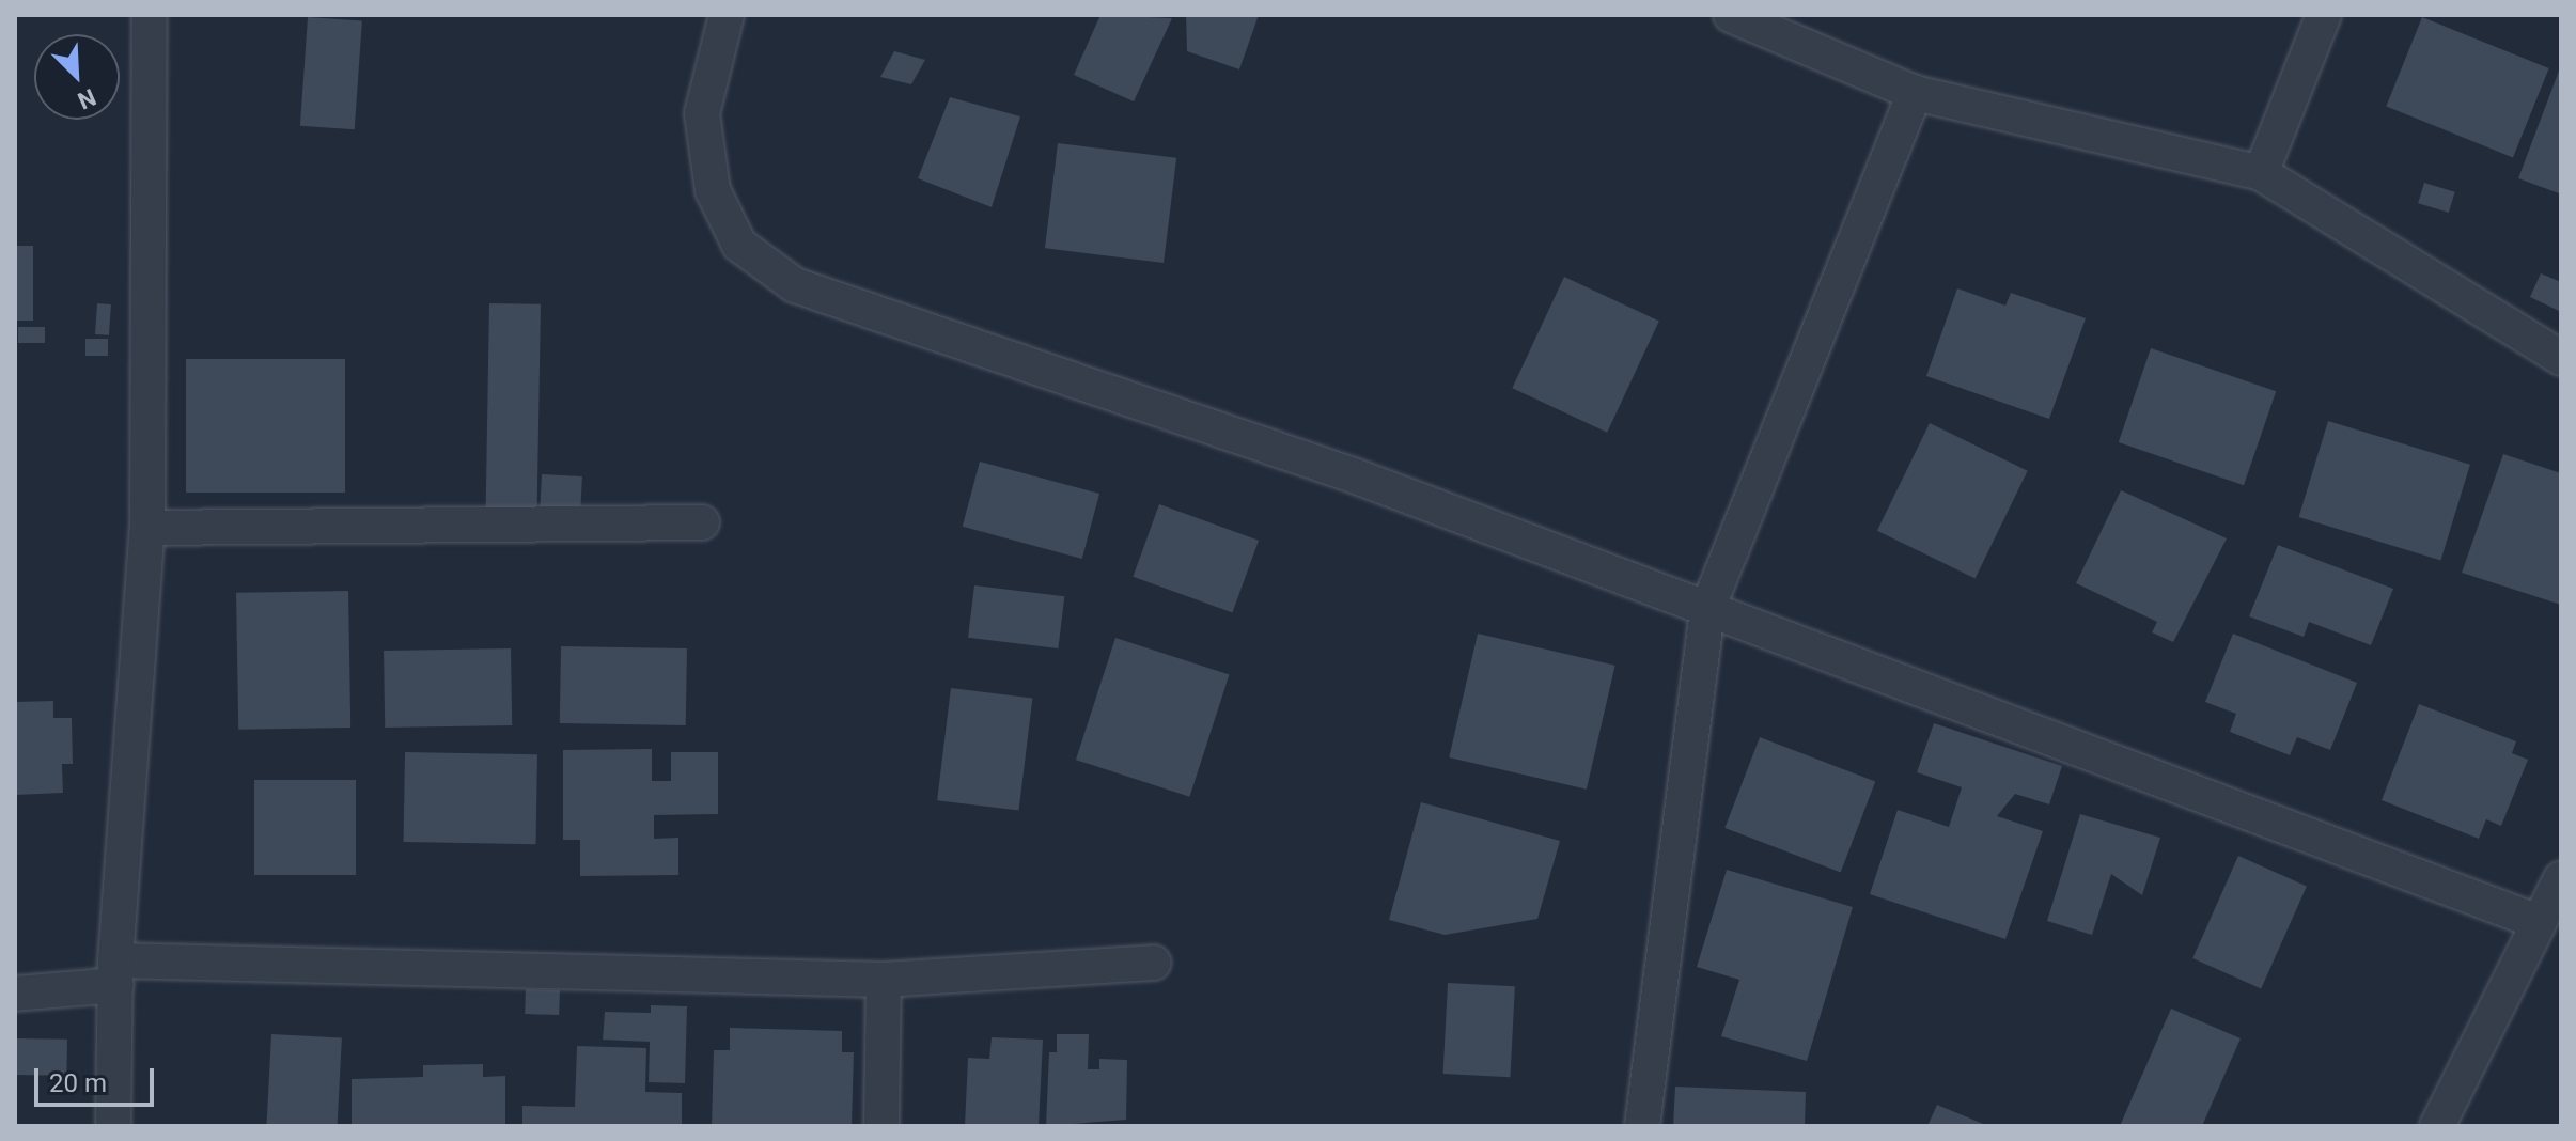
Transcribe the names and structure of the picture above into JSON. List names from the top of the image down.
{
  "scale_bar": "20 m",
  "north": "bottom right"
}
